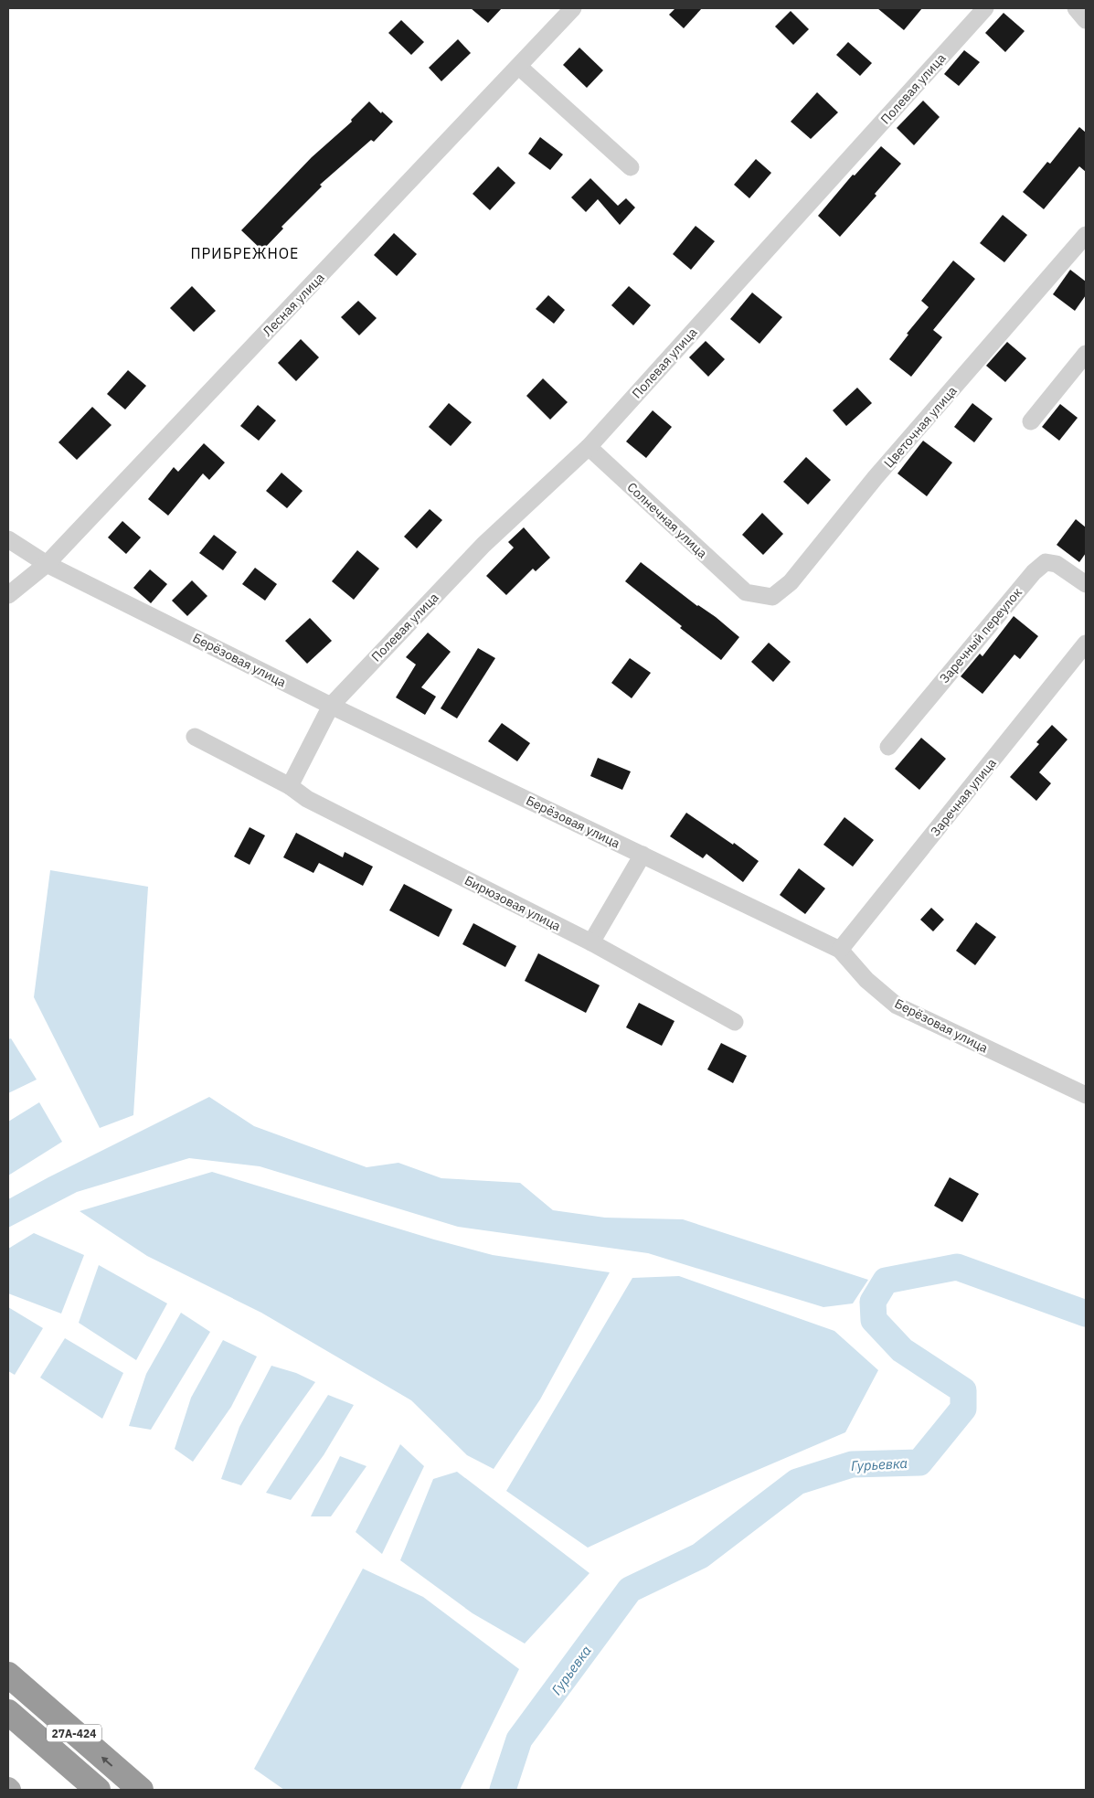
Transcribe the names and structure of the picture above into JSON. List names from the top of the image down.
{
  "streets": {
    "highway": ["27А-424"],
    "street": [
      "Полевая улица",
      "Лесная улица",
      "Цветочная улица",
      "Солнечная улица",
      "Заречный переулок",
      "Берёзовая улица",
      "Заречная улица",
      "Бирюзовая улица"
    ]
  },
  "crossings": [
    ["Полевая улица", "Солнечная улица"],
    ["Полевая улица", "Берёзовая улица"],
    ["Лесная улица", "Берёзовая улица"],
    ["Цветочная улица", "Солнечная улица"],
    ["Берёзовая улица", "Заречная улица"]
  ],
  "districts": ["ПРИБРЕЖНОЕ"],
  "water": ["Гурьевка"]
}
